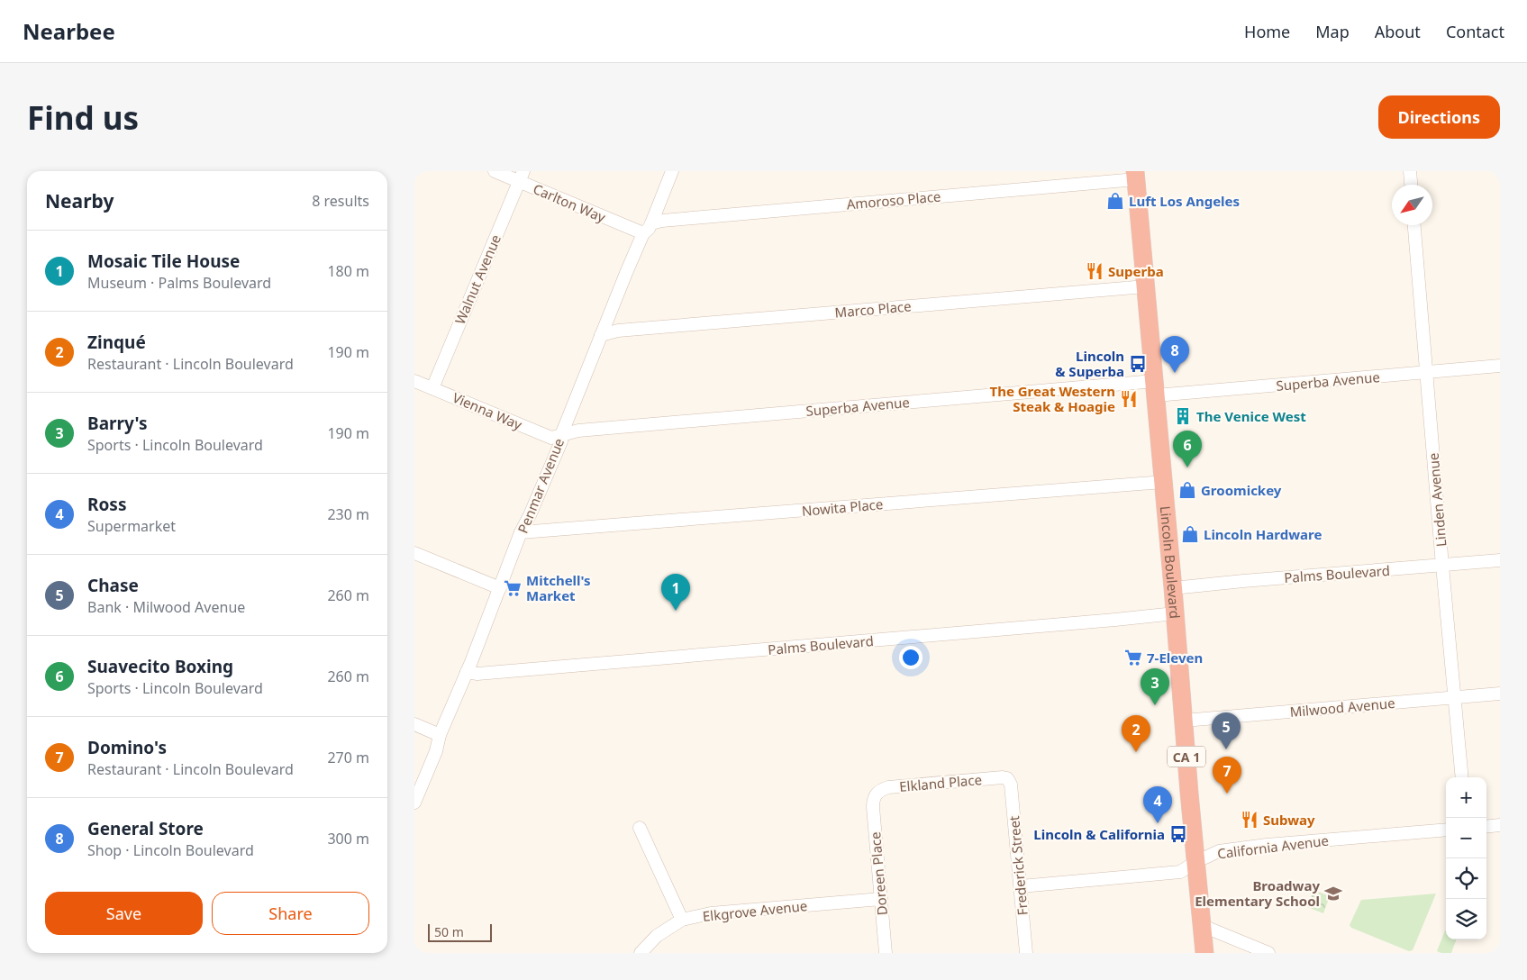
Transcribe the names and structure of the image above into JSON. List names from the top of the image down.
{
  "streets": {
    "highway": ["Lincoln Boulevard", "CA 1"],
    "street": [
      "Amoroso Place",
      "Carlton Way",
      "Walnut Avenue",
      "Marco Place",
      "Superba Avenue",
      "Vienna Way",
      "Penmar Avenue",
      "Linden Avenue",
      "Nowita Place",
      "Palms Boulevard",
      "Milwood Avenue",
      "Elkland Place",
      "California Avenue",
      "Frederick Street",
      "Doreen Place",
      "Elkgrove Avenue"
    ]
  },
  "crossings": [
    ["Amoroso Place", "Penmar Avenue"],
    ["Amoroso Place", "Lincoln Boulevard"],
    ["Carlton Way", "Walnut Avenue"],
    ["Carlton Way", "Penmar Avenue"],
    ["Walnut Avenue", "Vienna Way"],
    ["Marco Place", "Penmar Avenue"],
    ["Marco Place", "Lincoln Boulevard"],
    ["Superba Avenue", "Vienna Way"],
    ["Superba Avenue", "Penmar Avenue"],
    ["Superba Avenue", "Linden Avenue"],
    ["Superba Avenue", "Lincoln Boulevard"],
    ["Vienna Way", "Penmar Avenue"],
    ["Penmar Avenue", "Nowita Place"],
    ["Penmar Avenue", "Palms Boulevard"],
    ["Linden Avenue", "Palms Boulevard"],
    ["Linden Avenue", "Milwood Avenue"],
    ["Nowita Place", "Lincoln Boulevard"],
    ["Lincoln Boulevard", "Palms Boulevard"],
    ["Lincoln Boulevard", "Milwood Avenue"],
    ["Lincoln Boulevard", "California Avenue"],
    ["Elkland Place", "Frederick Street"],
    ["Elkland Place", "Doreen Place"],
    ["California Avenue", "Frederick Street"],
    ["Doreen Place", "Elkgrove Avenue"]
  ],
  "places": {
    "shop": ["Luft Los Angeles", "Groomickey", "Lincoln Hardware"],
    "restaurant": ["Superba", "The Great Western Steak & Hoagie", "Subway"],
    "bus stop": ["Lincoln & Superba", "Lincoln & California"],
    "building": ["The Venice West"],
    "supermarket": ["Mitchell's Market", "7-Eleven"],
    "school or university": ["Broadway Elementary School"]
  },
  "scale_bar": "50 m",
  "north": "bottom left",
  "page": {
    "header": "Nearbee",
    "nav": [
      "Home",
      "Map",
      "About",
      "Contact"
    ],
    "buttons": [
      "Directions",
      ["Save", "Share"]
    ],
    "title": "Find us",
    "heading": ["Nearby", "8 results"],
    "list": [
      {
        "mark": "1",
        "name": "Mosaic Tile House",
        "note": "Museum · Palms Boulevard",
        "value": "180 m"
      },
      {
        "mark": "2",
        "name": "Zinqué",
        "note": "Restaurant · Lincoln Boulevard",
        "value": "190 m"
      },
      {
        "mark": "3",
        "name": "Barry's",
        "note": "Sports · Lincoln Boulevard",
        "value": "190 m"
      },
      {
        "mark": "4",
        "name": "Ross",
        "note": "Supermarket",
        "value": "230 m"
      },
      {
        "mark": "5",
        "name": "Chase",
        "note": "Bank · Milwood Avenue",
        "value": "260 m"
      },
      {
        "mark": "6",
        "name": "Suavecito Boxing",
        "note": "Sports · Lincoln Boulevard",
        "value": "260 m"
      },
      {
        "mark": "7",
        "name": "Domino's",
        "note": "Restaurant · Lincoln Boulevard",
        "value": "270 m"
      },
      {
        "mark": "8",
        "name": "General Store",
        "note": "Shop · Lincoln Boulevard",
        "value": "300 m"
      }
    ],
    "pins": [
      "8",
      "6",
      "1",
      "3",
      "5",
      "2",
      "7",
      "4"
    ],
    "map_buttons": ["+", "−"],
    "scale": "50 m"
  }
}
